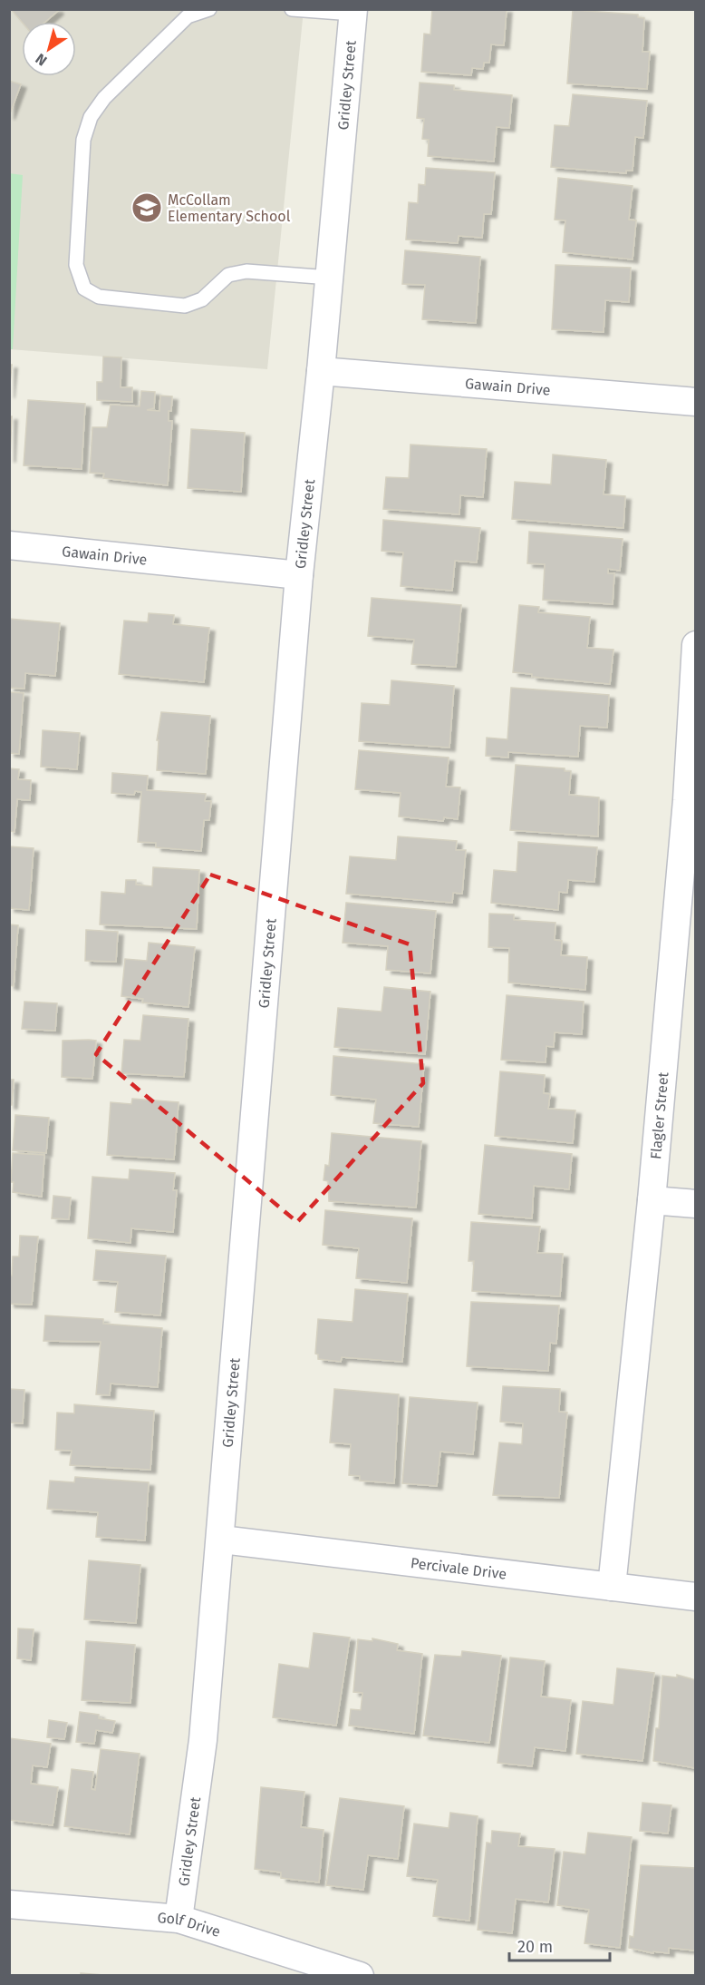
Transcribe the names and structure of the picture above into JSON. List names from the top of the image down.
{
  "streets": {
    "street": [
      "Gridley Street",
      "Gawain Drive",
      "Flagler Street",
      "Percivale Drive",
      "Golf Drive"
    ]
  },
  "crossings": [
    ["Gridley Street", "Gawain Drive"],
    ["Gridley Street", "Percivale Drive"],
    ["Gridley Street", "Golf Drive"],
    ["Flagler Street", "Percivale Drive"]
  ],
  "places": {
    "school or university": ["McCollam Elementary School"]
  },
  "scale_bar": "20 m",
  "north": "bottom left"
}
